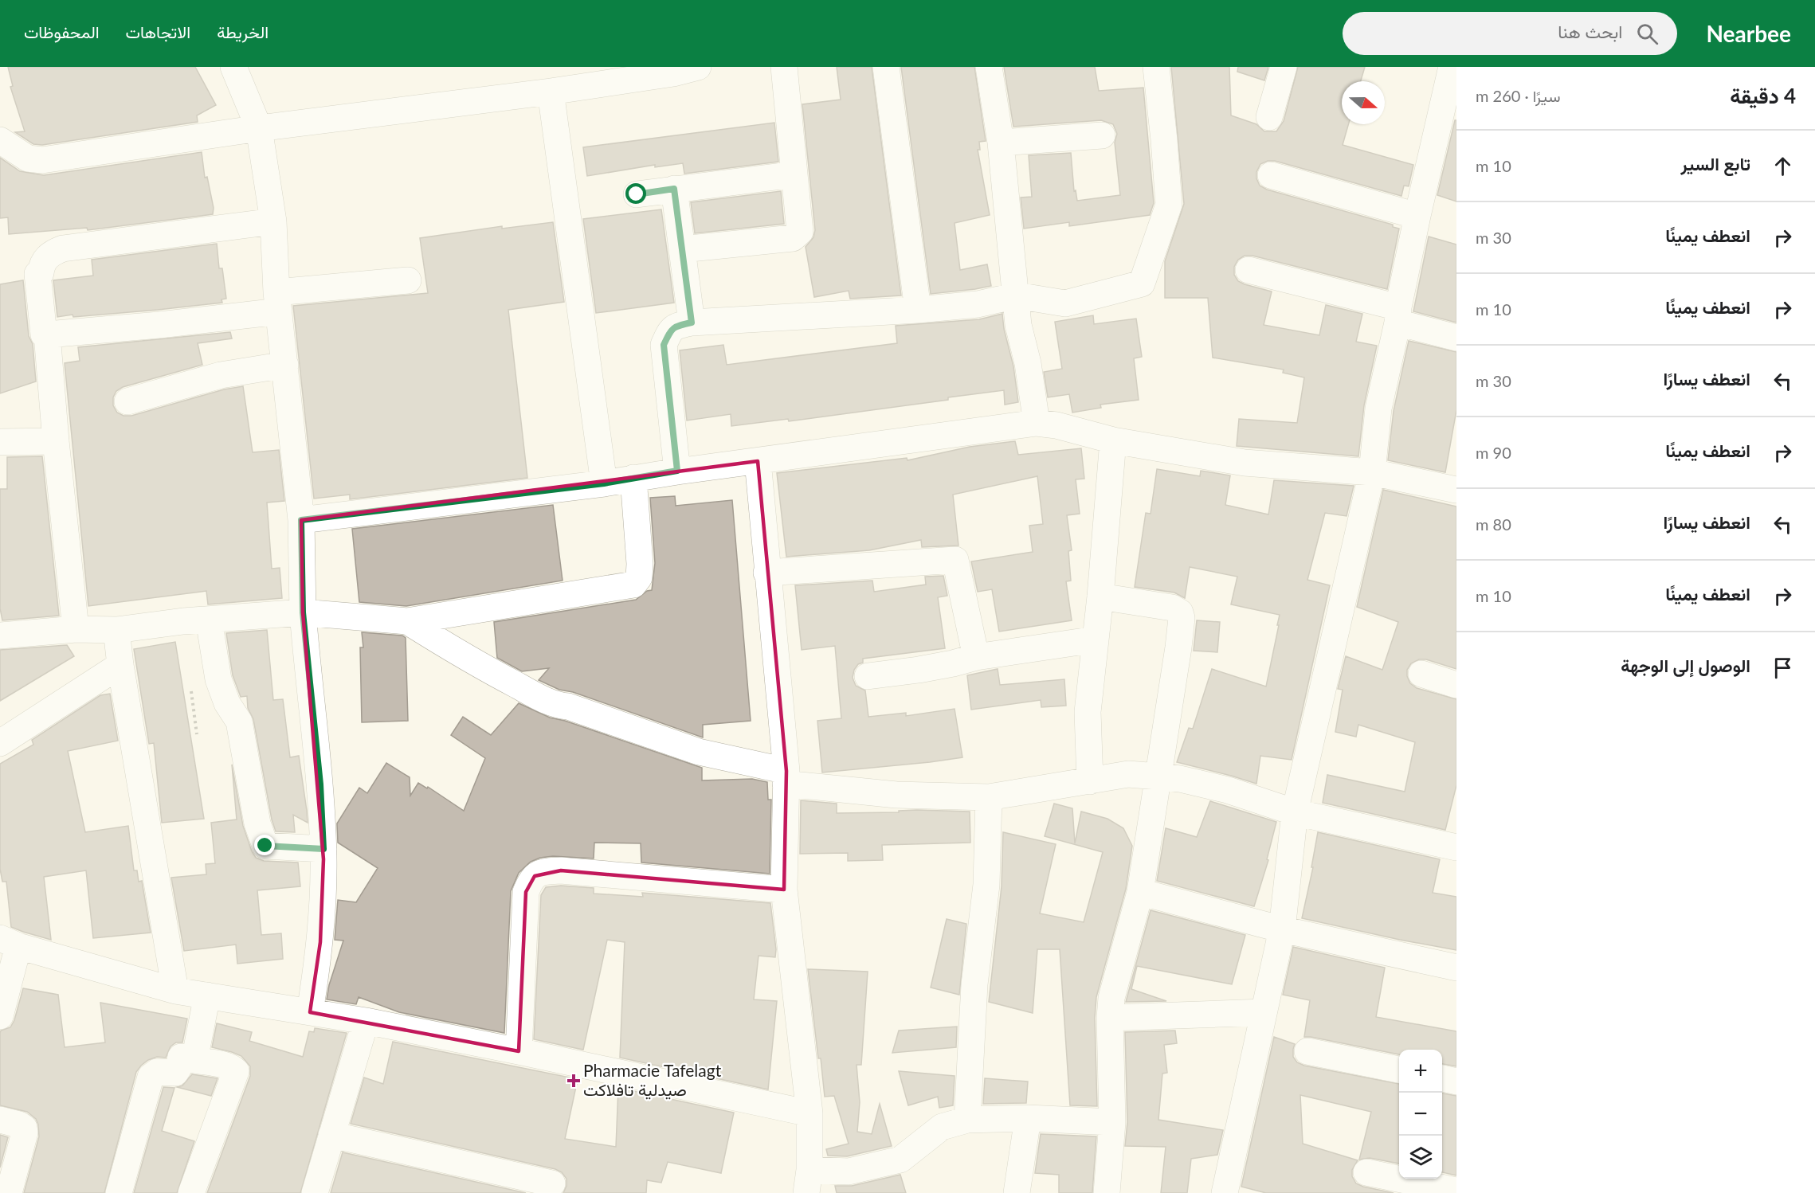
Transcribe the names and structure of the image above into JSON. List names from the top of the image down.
{
  "places": {
    "health": ["Pharmacie Tafelagt صيدلية تافلاكت"]
  },
  "north": "right",
  "page": {
    "header": "Nearbee",
    "search": "ابحث هنا",
    "nav": ["الخريطة", "الاتجاهات", "المحفوظات"],
    "heading": ["4 دقيقة", "سيرًا · 260 m"],
    "list": [
      ["تابع السير", "10 m"],
      ["انعطف يمينًا", "30 m"],
      ["انعطف يمينًا", "10 m"],
      ["انعطف يسارًا", "30 m"],
      ["انعطف يمينًا", "90 m"],
      ["انعطف يسارًا", "80 m"],
      ["انعطف يمينًا", "10 m"],
      "الوصول إلى الوجهة"
    ],
    "map_buttons": ["+", "−"]
  }
}
